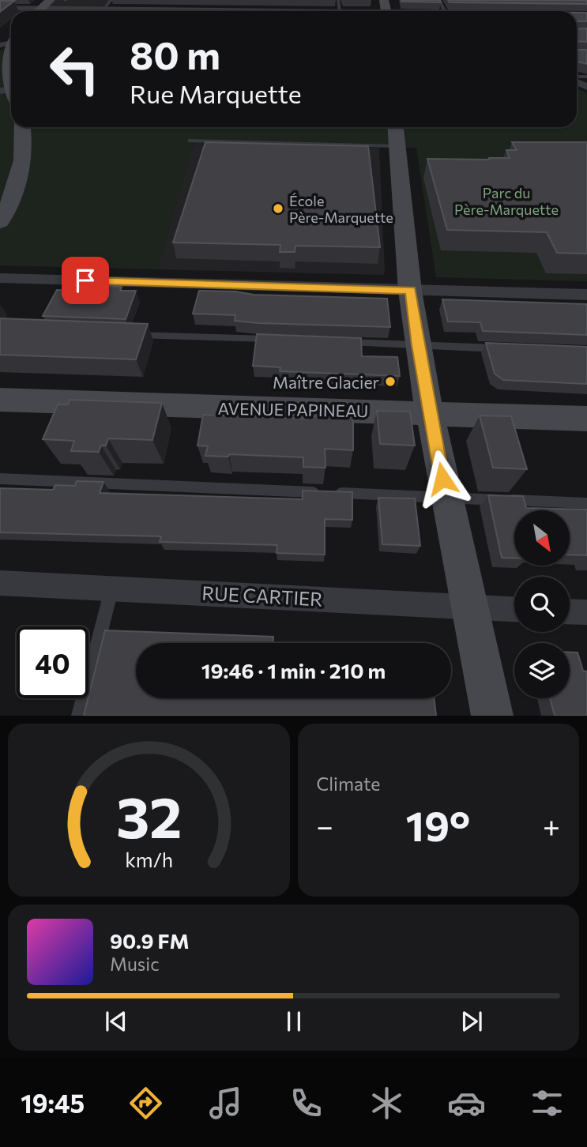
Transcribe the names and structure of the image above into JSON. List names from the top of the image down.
{
  "streets": {
    "main road": ["AVENUE PAPINEAU"],
    "street": ["RUE CARTIER"]
  },
  "parks": ["Parc du Père-Marquette"],
  "places": ["École Père-Marquette", "Maître Glacier"],
  "north": "bottom right",
  "page": {
    "turn": ["80 m", "Rue Marquette"],
    "limit": "40",
    "trip": "19:46 · 1 min · 210 m",
    "tile": "Climate",
    "heat": ["−", "19°", "+"],
    "song": ["90.9 FM", "Music"],
    "tabs": "19:45",
    "gauge": ["32", "km/h"]
  }
}
